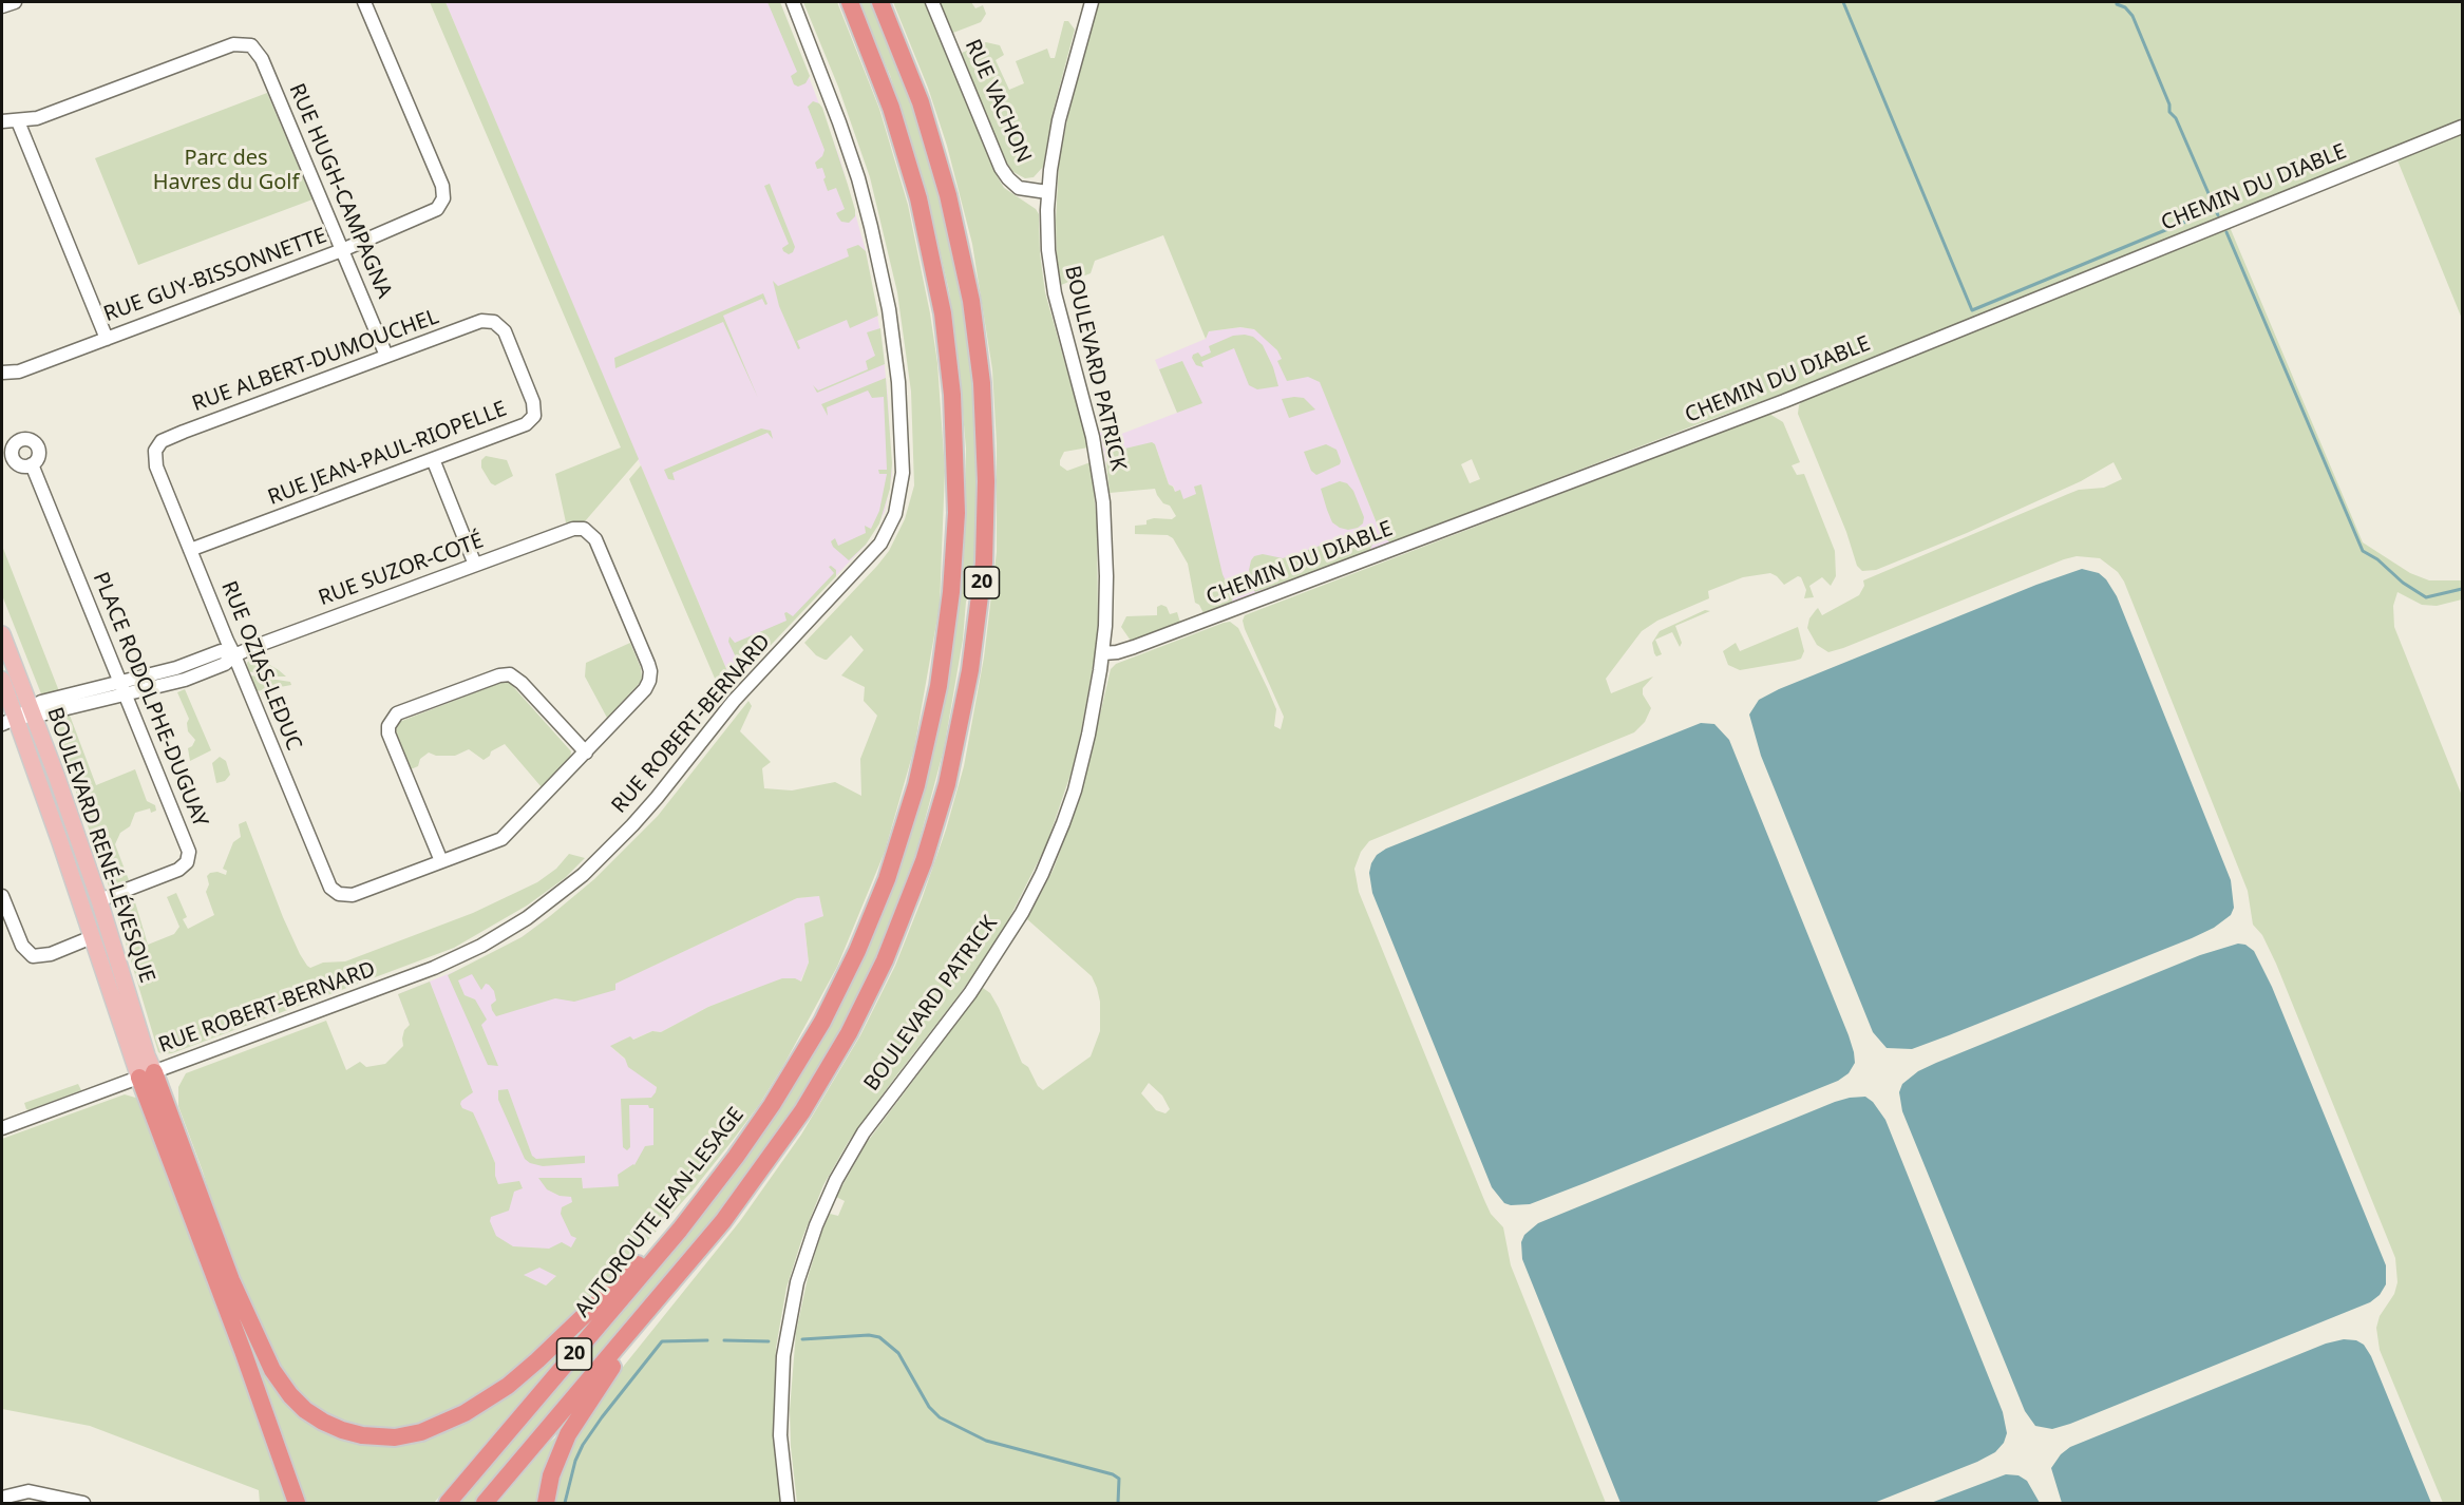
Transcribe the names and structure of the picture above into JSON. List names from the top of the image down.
{
  "streets": {
    "highway": ["20", "AUTOROUTE JEAN-LESAGE"],
    "main road": ["BOULEVARD RENÉ-LÉVESQUE"],
    "street": [
      "RUE VACHON",
      "CHEMIN DU DIABLE",
      "RUE HUGH-CAMPAGNA",
      "RUE GUY-BISSONNETTE",
      "RUE ALBERT-DUMOUCHEL",
      "BOULEVARD PATRICK",
      "RUE JEAN-PAUL-RIOPELLE",
      "RUE SUZOR-COTÉ",
      "RUE OZIAS-LEDUC",
      "PLACE RODOLPHE-DUGUAY",
      "RUE ROBERT-BERNARD"
    ]
  },
  "crossings": [
    ["RUE VACHON", "BOULEVARD PATRICK"],
    ["CHEMIN DU DIABLE", "BOULEVARD PATRICK"],
    ["RUE HUGH-CAMPAGNA", "RUE GUY-BISSONNETTE"],
    ["RUE HUGH-CAMPAGNA", "RUE ALBERT-DUMOUCHEL"],
    ["RUE ALBERT-DUMOUCHEL", "RUE JEAN-PAUL-RIOPELLE"],
    ["RUE ALBERT-DUMOUCHEL", "RUE OZIAS-LEDUC"],
    ["RUE JEAN-PAUL-RIOPELLE", "RUE OZIAS-LEDUC"],
    ["RUE SUZOR-COTÉ", "RUE OZIAS-LEDUC"],
    ["RUE SUZOR-COTÉ", "PLACE RODOLPHE-DUGUAY"],
    ["RUE SUZOR-COTÉ", "BOULEVARD RENÉ-LÉVESQUE"],
    ["PLACE RODOLPHE-DUGUAY", "BOULEVARD RENÉ-LÉVESQUE"],
    ["RUE ROBERT-BERNARD", "BOULEVARD RENÉ-LÉVESQUE"]
  ],
  "parks": ["Parc des Havres du Golf"]
}
